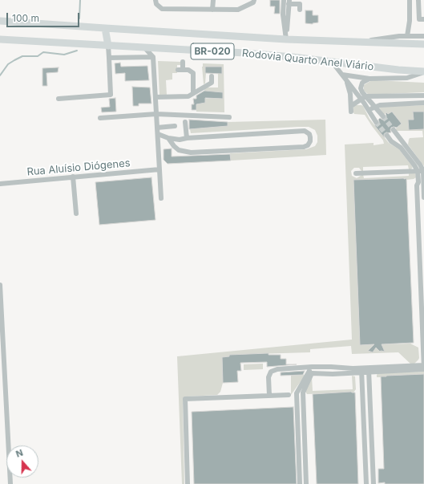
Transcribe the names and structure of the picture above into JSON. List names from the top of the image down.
{
  "streets": {
    "highway": ["BR-020", "Rodovia Quarto Anel Viário"],
    "street": ["Rua Aluísio Diógenes"]
  },
  "scale_bar": "100 m",
  "north": "top"
}
